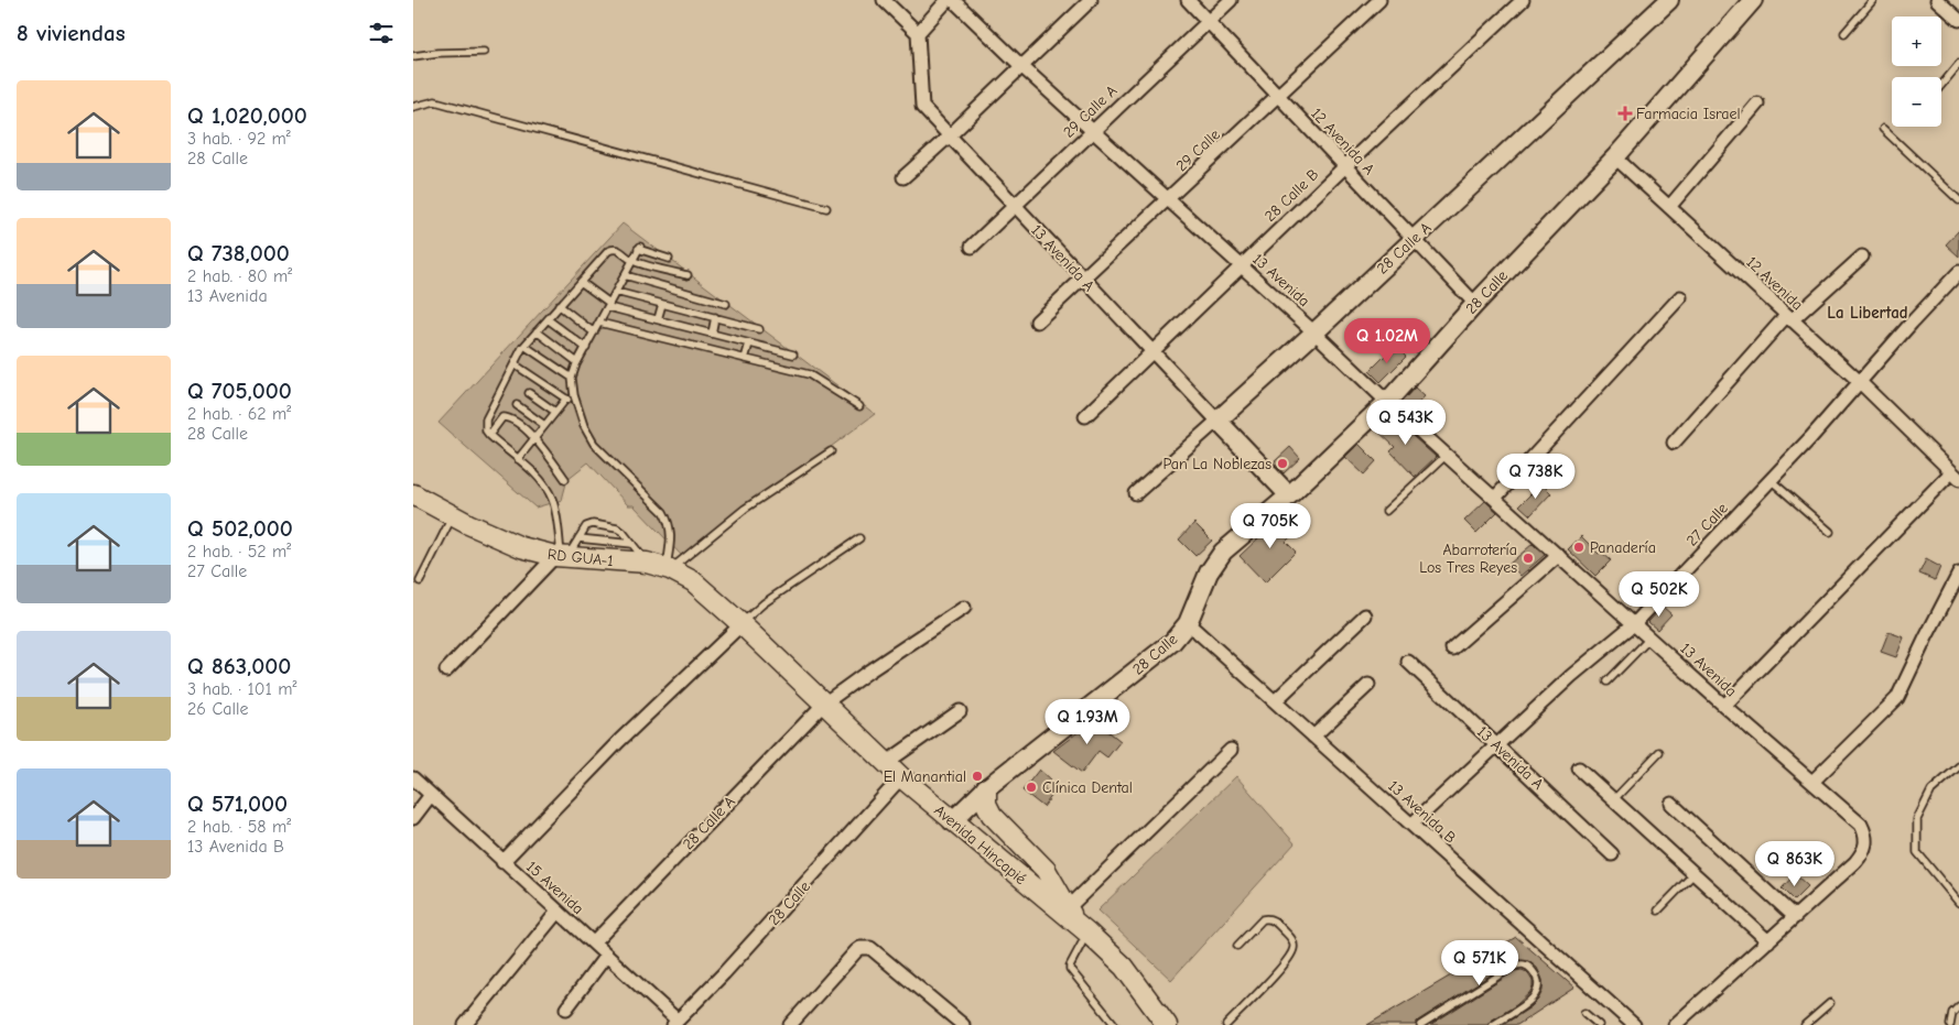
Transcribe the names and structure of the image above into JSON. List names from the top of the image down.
{
  "streets": {
    "main road": [
      "28 Calle A",
      "13 Avenida A",
      "28 Calle",
      "RD GUA-1",
      "Avenida Hincapié"
    ],
    "street": [
      "29 Calle A",
      "12 Avenida A",
      "29 Calle",
      "28 Calle B",
      "13 Avenida",
      "12 Avenida",
      "27 Calle",
      "13 Avenida B",
      "15 Avenida"
    ]
  },
  "crossings": [
    ["29 Calle A", "12 Avenida A"],
    ["29 Calle A", "13 Avenida A"],
    ["29 Calle A", "13 Avenida"],
    ["12 Avenida A", "29 Calle"],
    ["12 Avenida A", "28 Calle B"],
    ["12 Avenida A", "28 Calle A"],
    ["12 Avenida A", "28 Calle"],
    ["29 Calle", "13 Avenida A"],
    ["29 Calle", "13 Avenida"],
    ["28 Calle B", "13 Avenida A"],
    ["28 Calle B", "13 Avenida"],
    ["28 Calle A", "13 Avenida A"],
    ["28 Calle A", "13 Avenida"],
    ["28 Calle A", "Avenida Hincapié"],
    ["28 Calle A", "15 Avenida"],
    ["13 Avenida A", "28 Calle"],
    ["13 Avenida A", "27 Calle"],
    ["13 Avenida", "28 Calle"],
    ["13 Avenida", "27 Calle"],
    ["12 Avenida", "28 Calle"],
    ["12 Avenida", "27 Calle"],
    ["28 Calle", "13 Avenida B"],
    ["28 Calle", "Avenida Hincapié"],
    ["28 Calle", "15 Avenida"],
    ["27 Calle", "13 Avenida B"],
    ["RD GUA-1", "Avenida Hincapié"]
  ],
  "districts": ["La Libertad"],
  "places": {
    "health": ["Farmacia Israel"],
    "other": [
      "Pan La Noblezas",
      "Panadería",
      "Abarrotería Los Tres Reyes",
      "El Manantial",
      "Clínica Dental"
    ]
  },
  "page": {
    "heading": "8 viviendas",
    "map_buttons": ["+", "−"],
    "list": [
      {
        "name": "Q 1,020,000",
        "note": "3 hab. · 92 m² · 28 Calle"
      },
      {
        "name": "Q 738,000",
        "note": "2 hab. · 80 m² · 13 Avenida"
      },
      {
        "name": "Q 705,000",
        "note": "2 hab. · 62 m² · 28 Calle"
      },
      {
        "name": "Q 502,000",
        "note": "2 hab. · 52 m² · 27 Calle"
      },
      {
        "name": "Q 863,000",
        "note": "3 hab. · 101 m² · 26 Calle"
      },
      {
        "name": "Q 571,000",
        "note": "2 hab. · 58 m² · 13 Avenida B"
      }
    ],
    "price": [
      "Q 1.02M",
      "Q 543K",
      "Q 738K",
      "Q 705K",
      "Q 502K",
      "Q 1.93M",
      "Q 863K",
      "Q 571K"
    ]
  }
}
